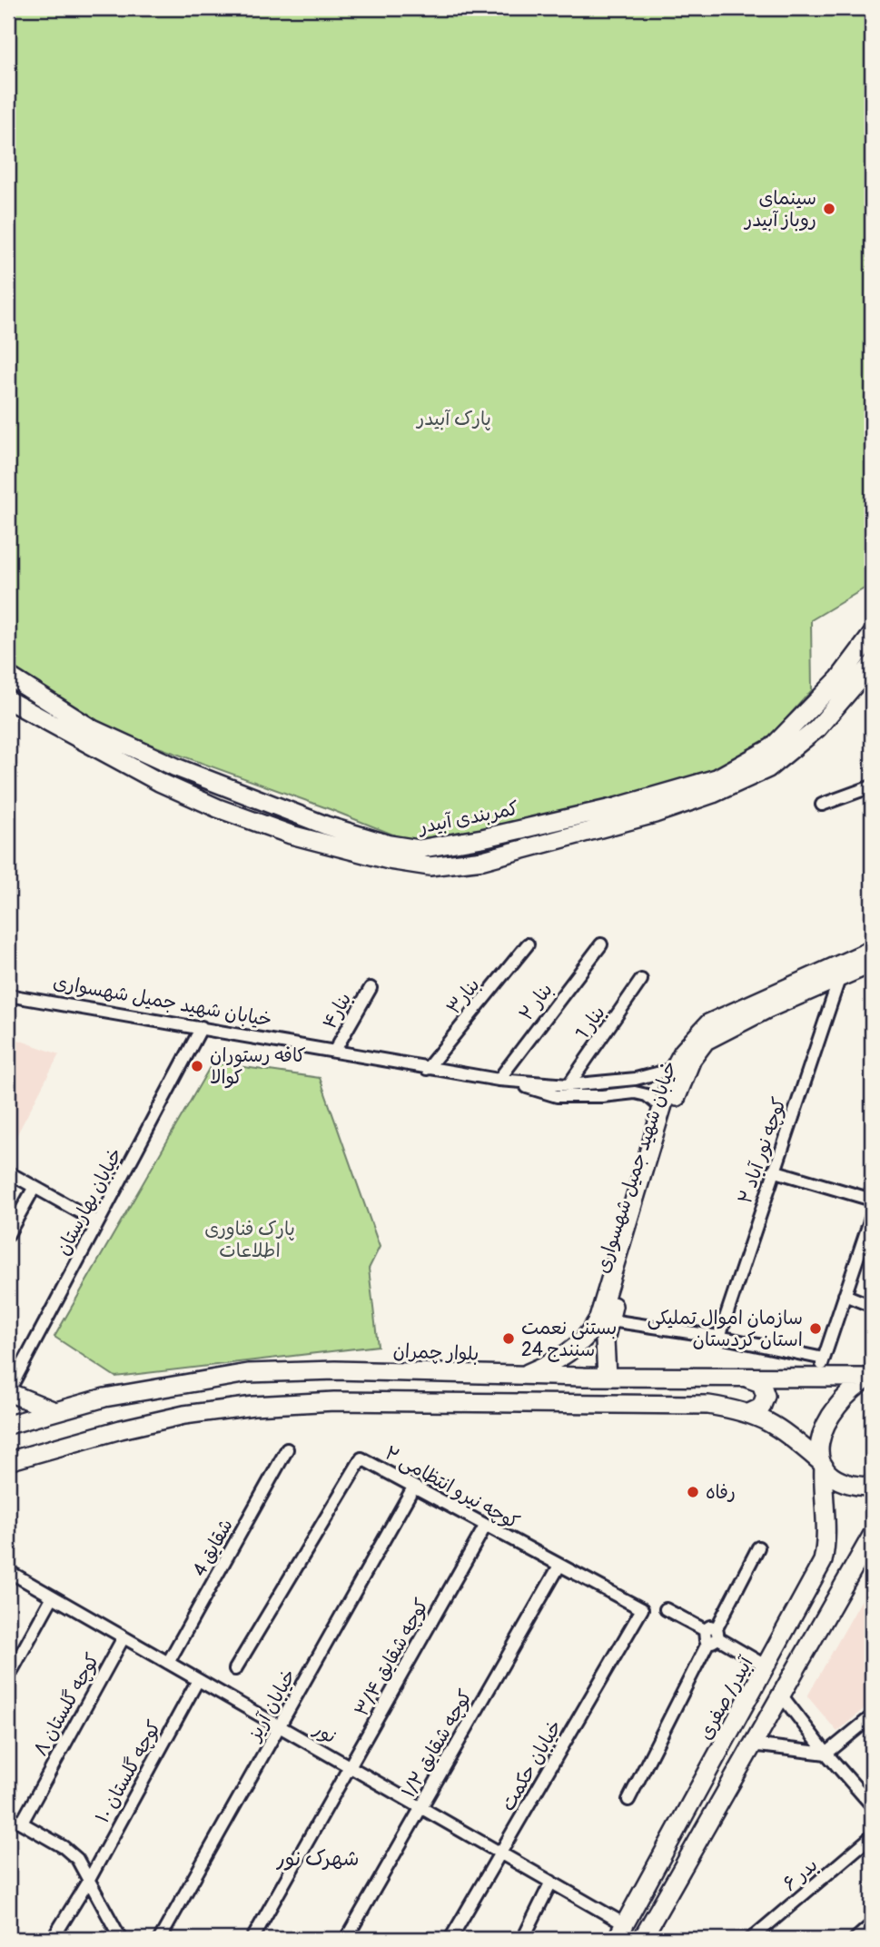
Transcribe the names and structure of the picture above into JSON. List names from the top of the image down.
{
  "streets": {
    "main road": [
      "کمربندی آبیدر",
      "خیابان شهید جمیل شهسواری",
      "بلوار چمران",
      "آبیدر/ صفری"
    ],
    "street": [
      "بنار۳",
      "بنار ۲",
      "بنار۴",
      "بنار 1",
      "کوچه نور آباد ۲",
      "خیابان بهارستان",
      "کوچه نیرو انتظامی ۲",
      "شقایق 4",
      "کوچه شقایق ۳/۴",
      "کوچه گلستان ۸",
      "خیابان آریز",
      "نور",
      "کوچه شقایق ۱/۲",
      "خیابان حکمت",
      "کوچه گلستان ۱۰",
      "بدر ۶"
    ]
  },
  "crossings": [
    ["بنار۳", "خیابان شهید جمیل شهسواری"],
    ["خیابان شهید جمیل شهسواری", "بنار ۲"],
    ["خیابان شهید جمیل شهسواری", "بنار۴"],
    ["خیابان شهید جمیل شهسواری", "بنار 1"],
    ["خیابان شهید جمیل شهسواری", "کوچه نور آباد ۲"],
    ["خیابان شهید جمیل شهسواری", "خیابان بهارستان"],
    ["خیابان شهید جمیل شهسواری", "بلوار چمران"],
    ["بلوار چمران", "آبیدر/ صفری"],
    ["کوچه نیرو انتظامی ۲", "کوچه شقایق ۳/۴"],
    ["کوچه نیرو انتظامی ۲", "خیابان آریز"],
    ["کوچه نیرو انتظامی ۲", "کوچه شقایق ۱/۲"],
    ["کوچه نیرو انتظامی ۲", "خیابان حکمت"],
    ["شقایق 4", "نور"],
    ["کوچه شقایق ۳/۴", "نور"],
    ["آبیدر/ صفری", "نور"],
    ["کوچه گلستان ۸", "نور"],
    ["خیابان آریز", "نور"],
    ["نور", "کوچه شقایق ۱/۲"],
    ["نور", "خیابان حکمت"],
    ["نور", "کوچه گلستان ۱۰"]
  ],
  "districts": ["شهرک نور"],
  "parks": ["پارک آبیدر", "پارک فناوری اطلاعات"],
  "places": [
    "سینمای روباز آبیدر",
    "کافه رستوران کوالا",
    "سازمان اموال تملیکی استان کردستان",
    "بستنی نعمت سنندج 24",
    "رفاه"
  ]
}
